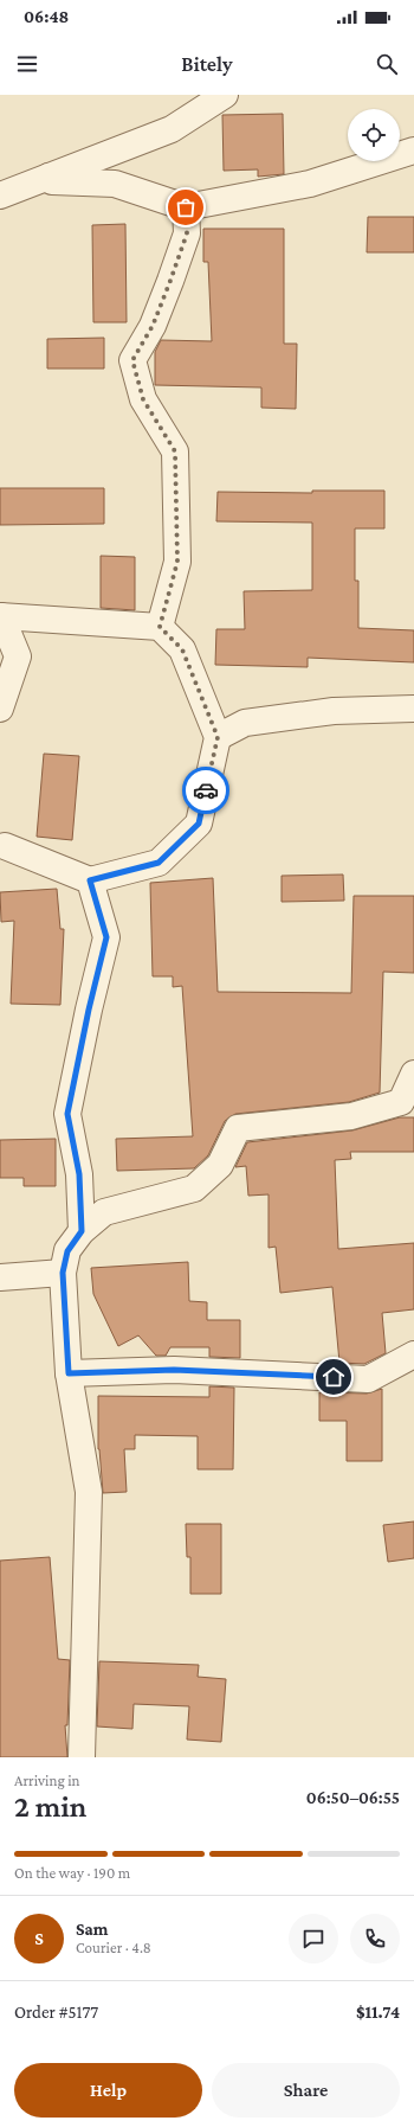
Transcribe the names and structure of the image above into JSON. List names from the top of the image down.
{
  "page": {
    "status": "06:48",
    "header": "Bitely",
    "heading": ["2 min", "Arriving in", "06:50–06:55"],
    "panel": [
      "Sam",
      "Courier · 4.8",
      "Order #5177",
      "$11.74"
    ],
    "bar": "On the way · 190 m",
    "round": "S",
    "buttons": ["Help", "Share"]
  }
}
